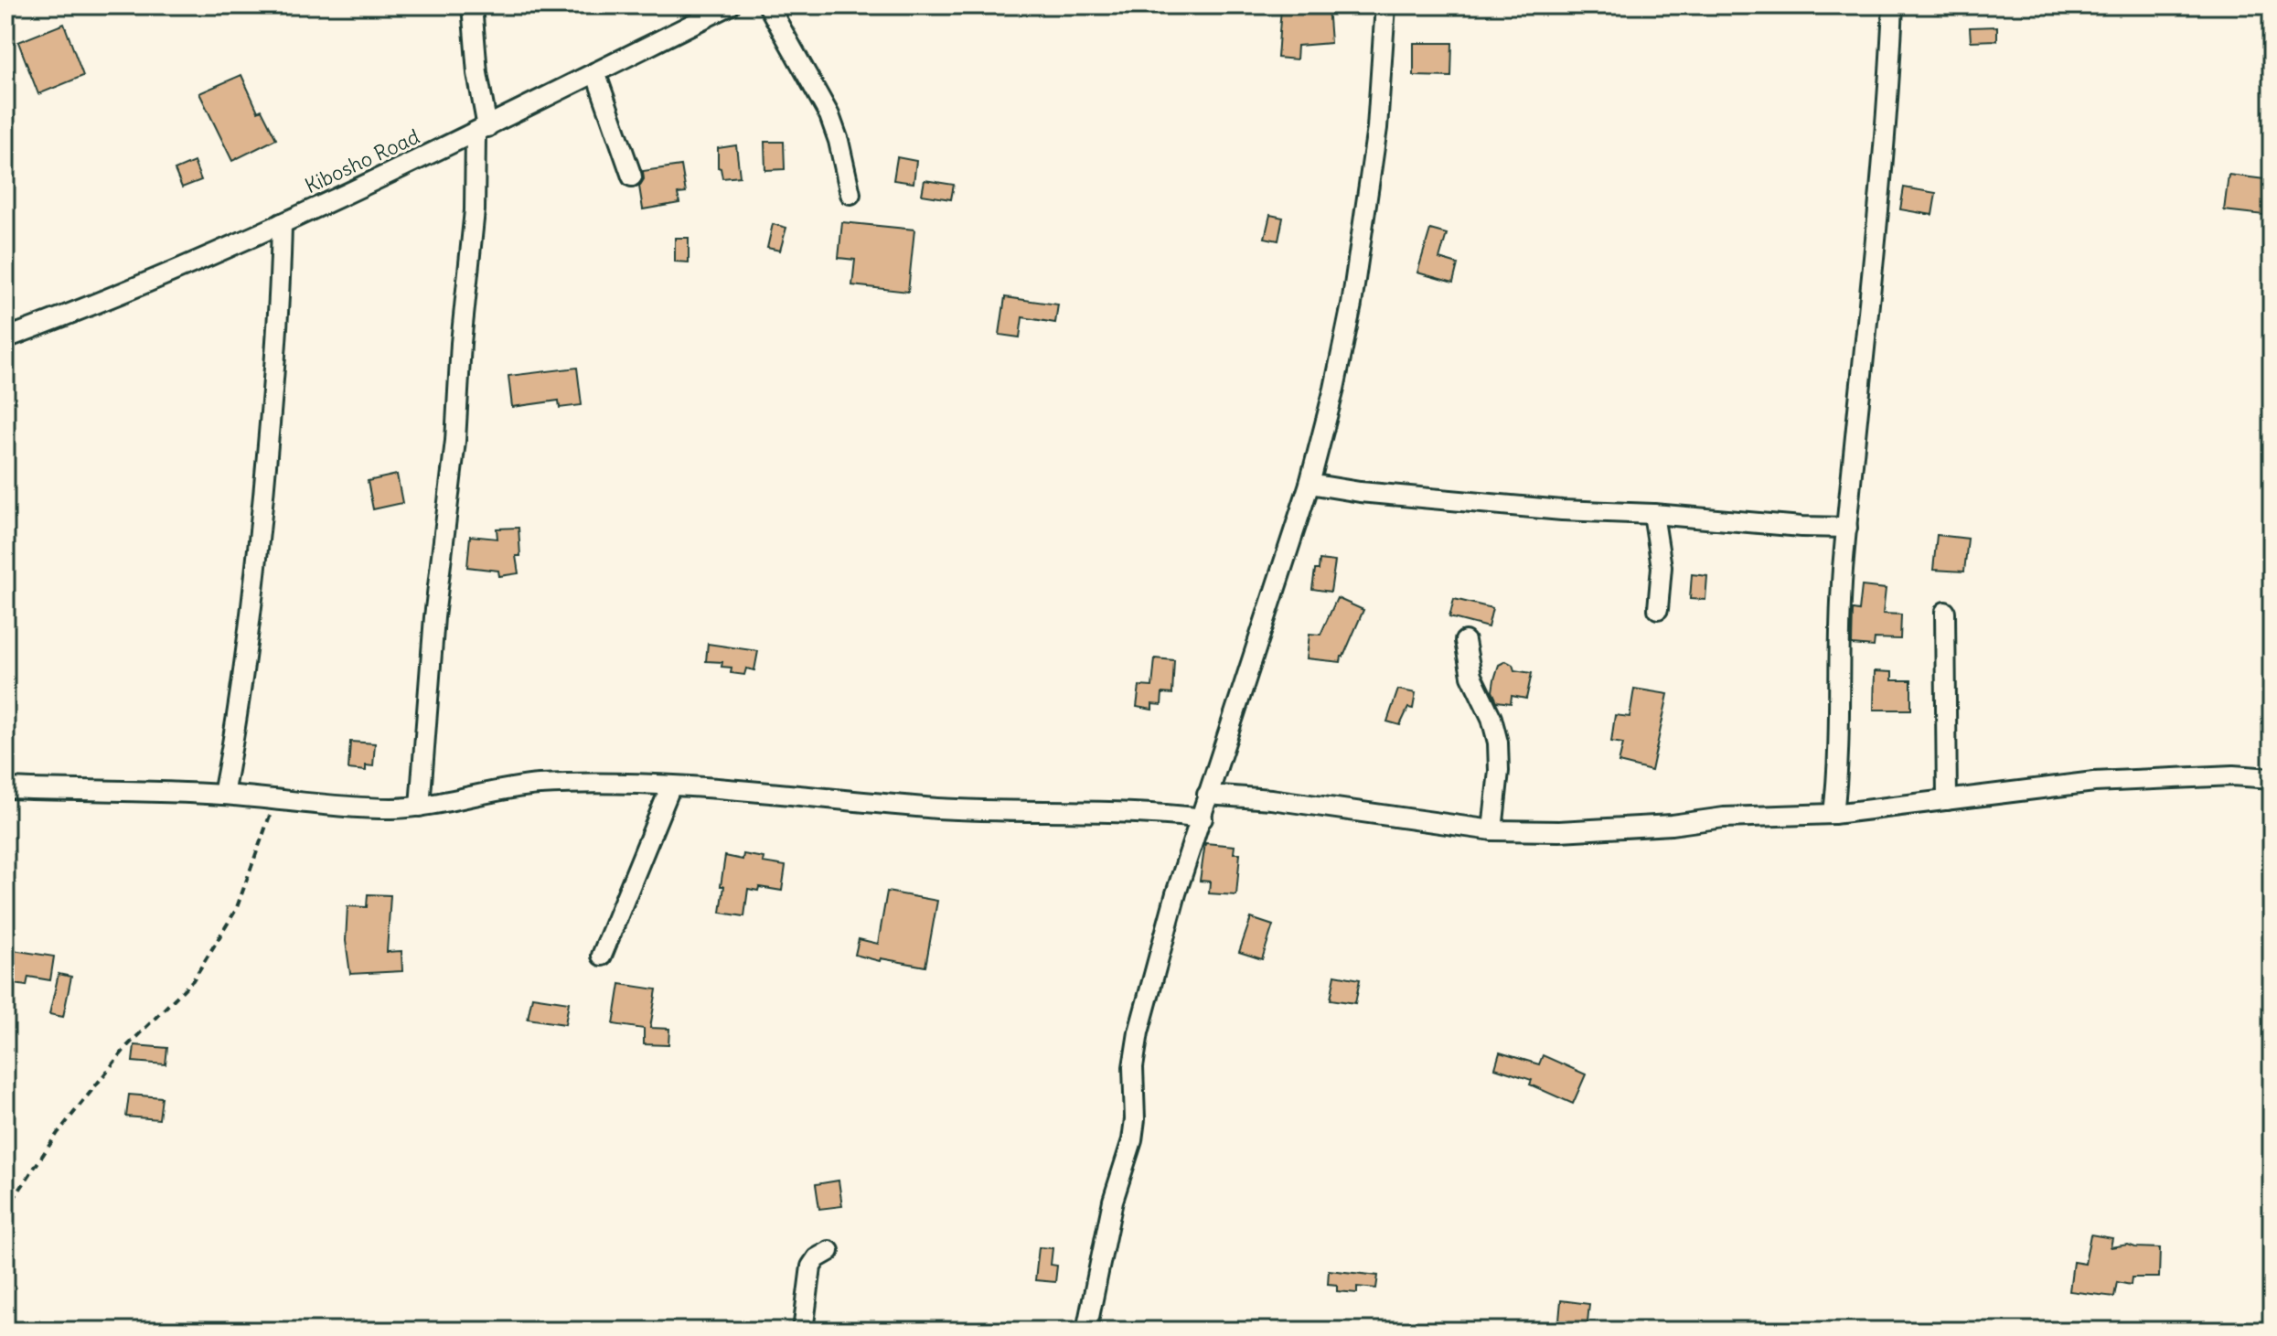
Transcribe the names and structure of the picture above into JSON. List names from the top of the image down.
{
  "streets": {
    "street": ["Kibosho Road"]
  }
}
